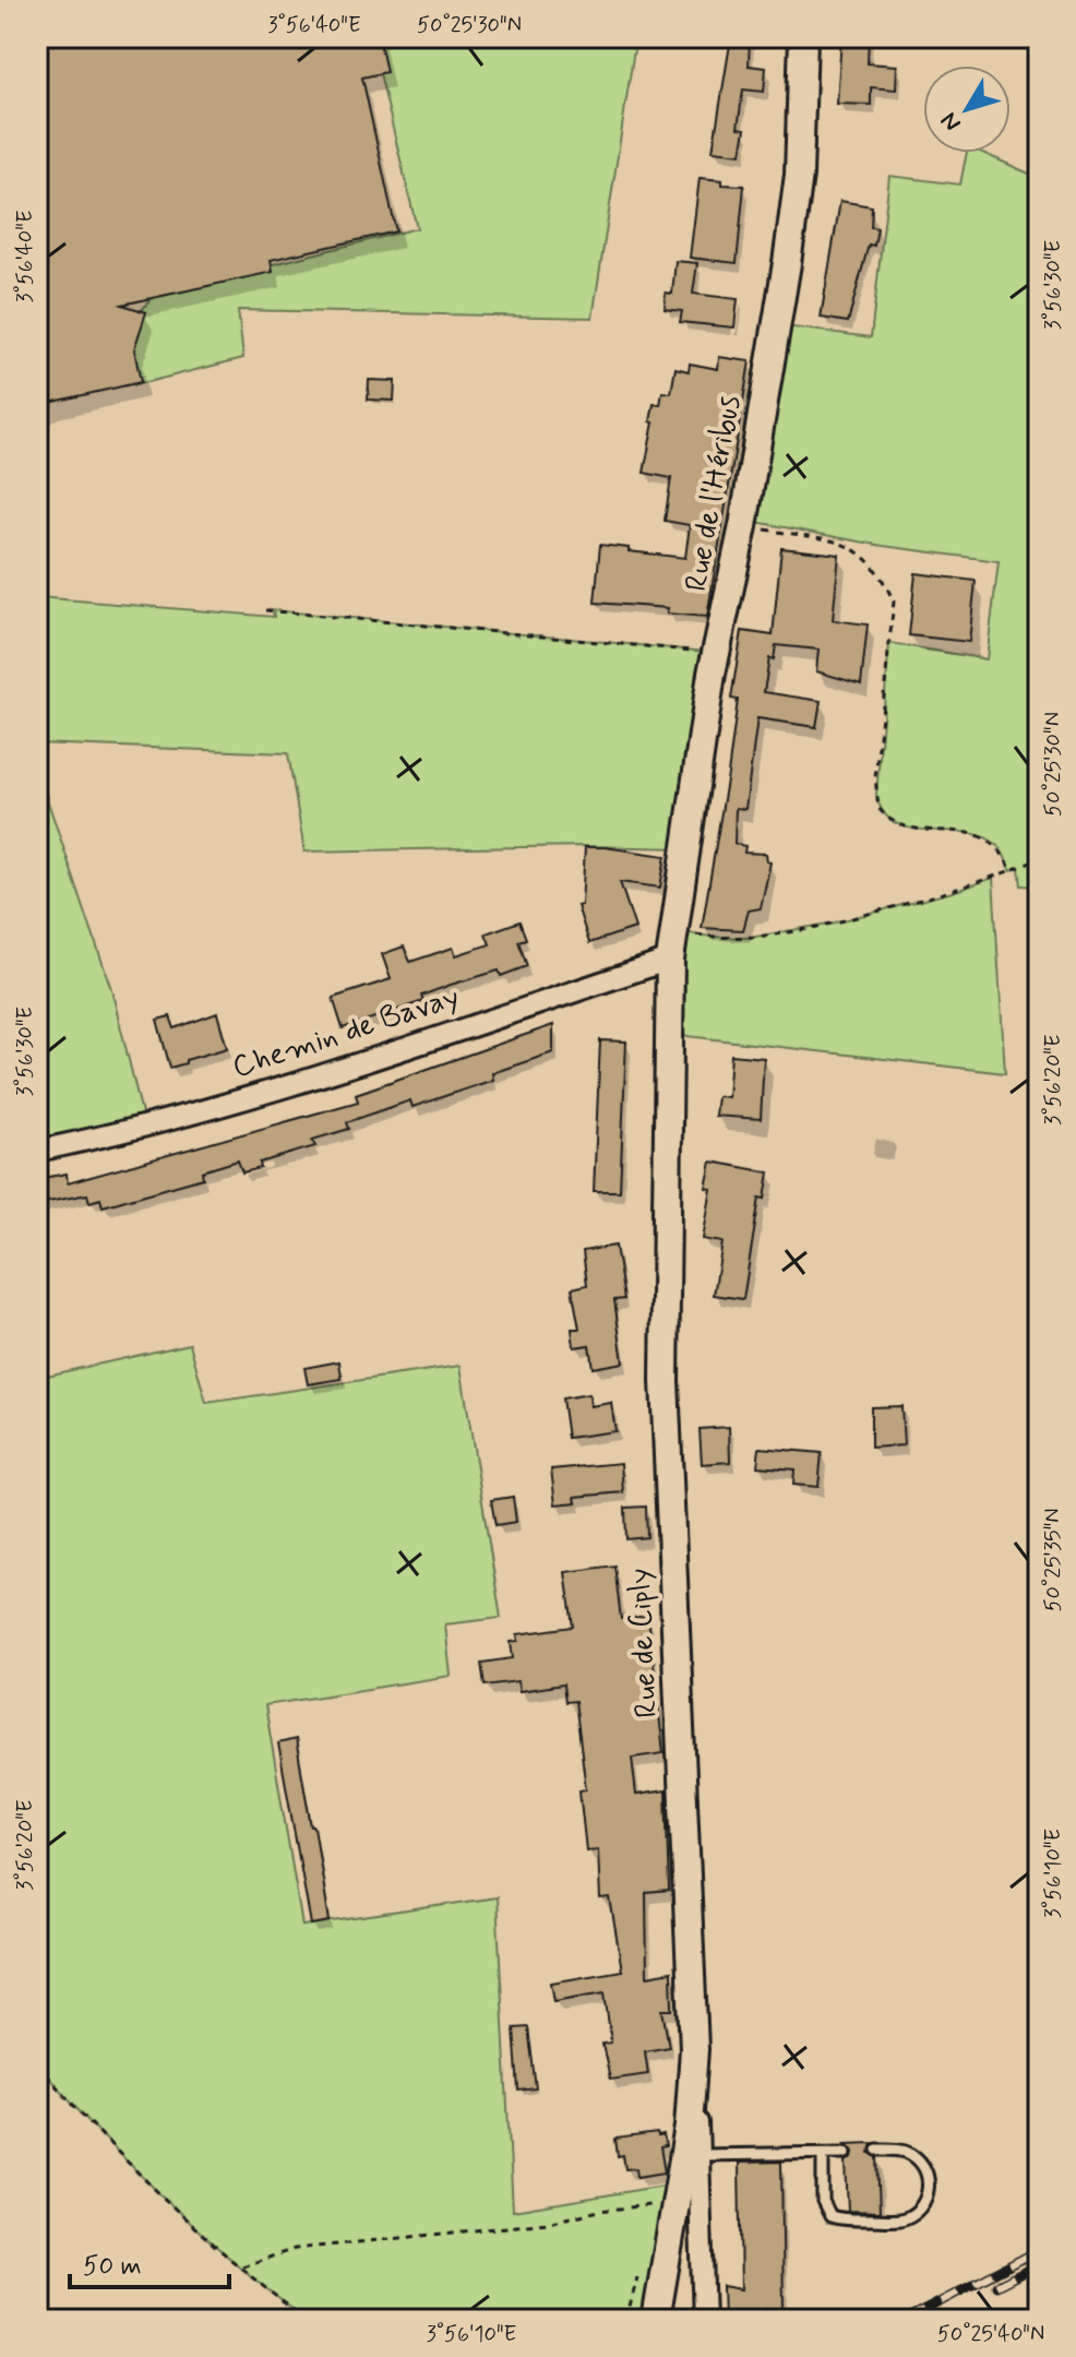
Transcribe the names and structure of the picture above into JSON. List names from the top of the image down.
{
  "streets": {
    "street": ["Rue de l'Héribus", "Chemin de Bavay", "Rue de Ciply"]
  },
  "crossings": [
    ["Rue de l'Héribus", "Chemin de Bavay"],
    ["Rue de l'Héribus", "Rue de Ciply"],
    ["Chemin de Bavay", "Rue de Ciply"]
  ],
  "scale_bar": "50 m",
  "north": "bottom left",
  "coordinates": [
    "3°56'40\"E",
    "50°25'30\"N",
    "3°56'30\"E",
    "3°56'20\"E",
    "50°25'35\"N",
    "3°56'10\"E",
    "50°25'40\"N"
  ]
}
